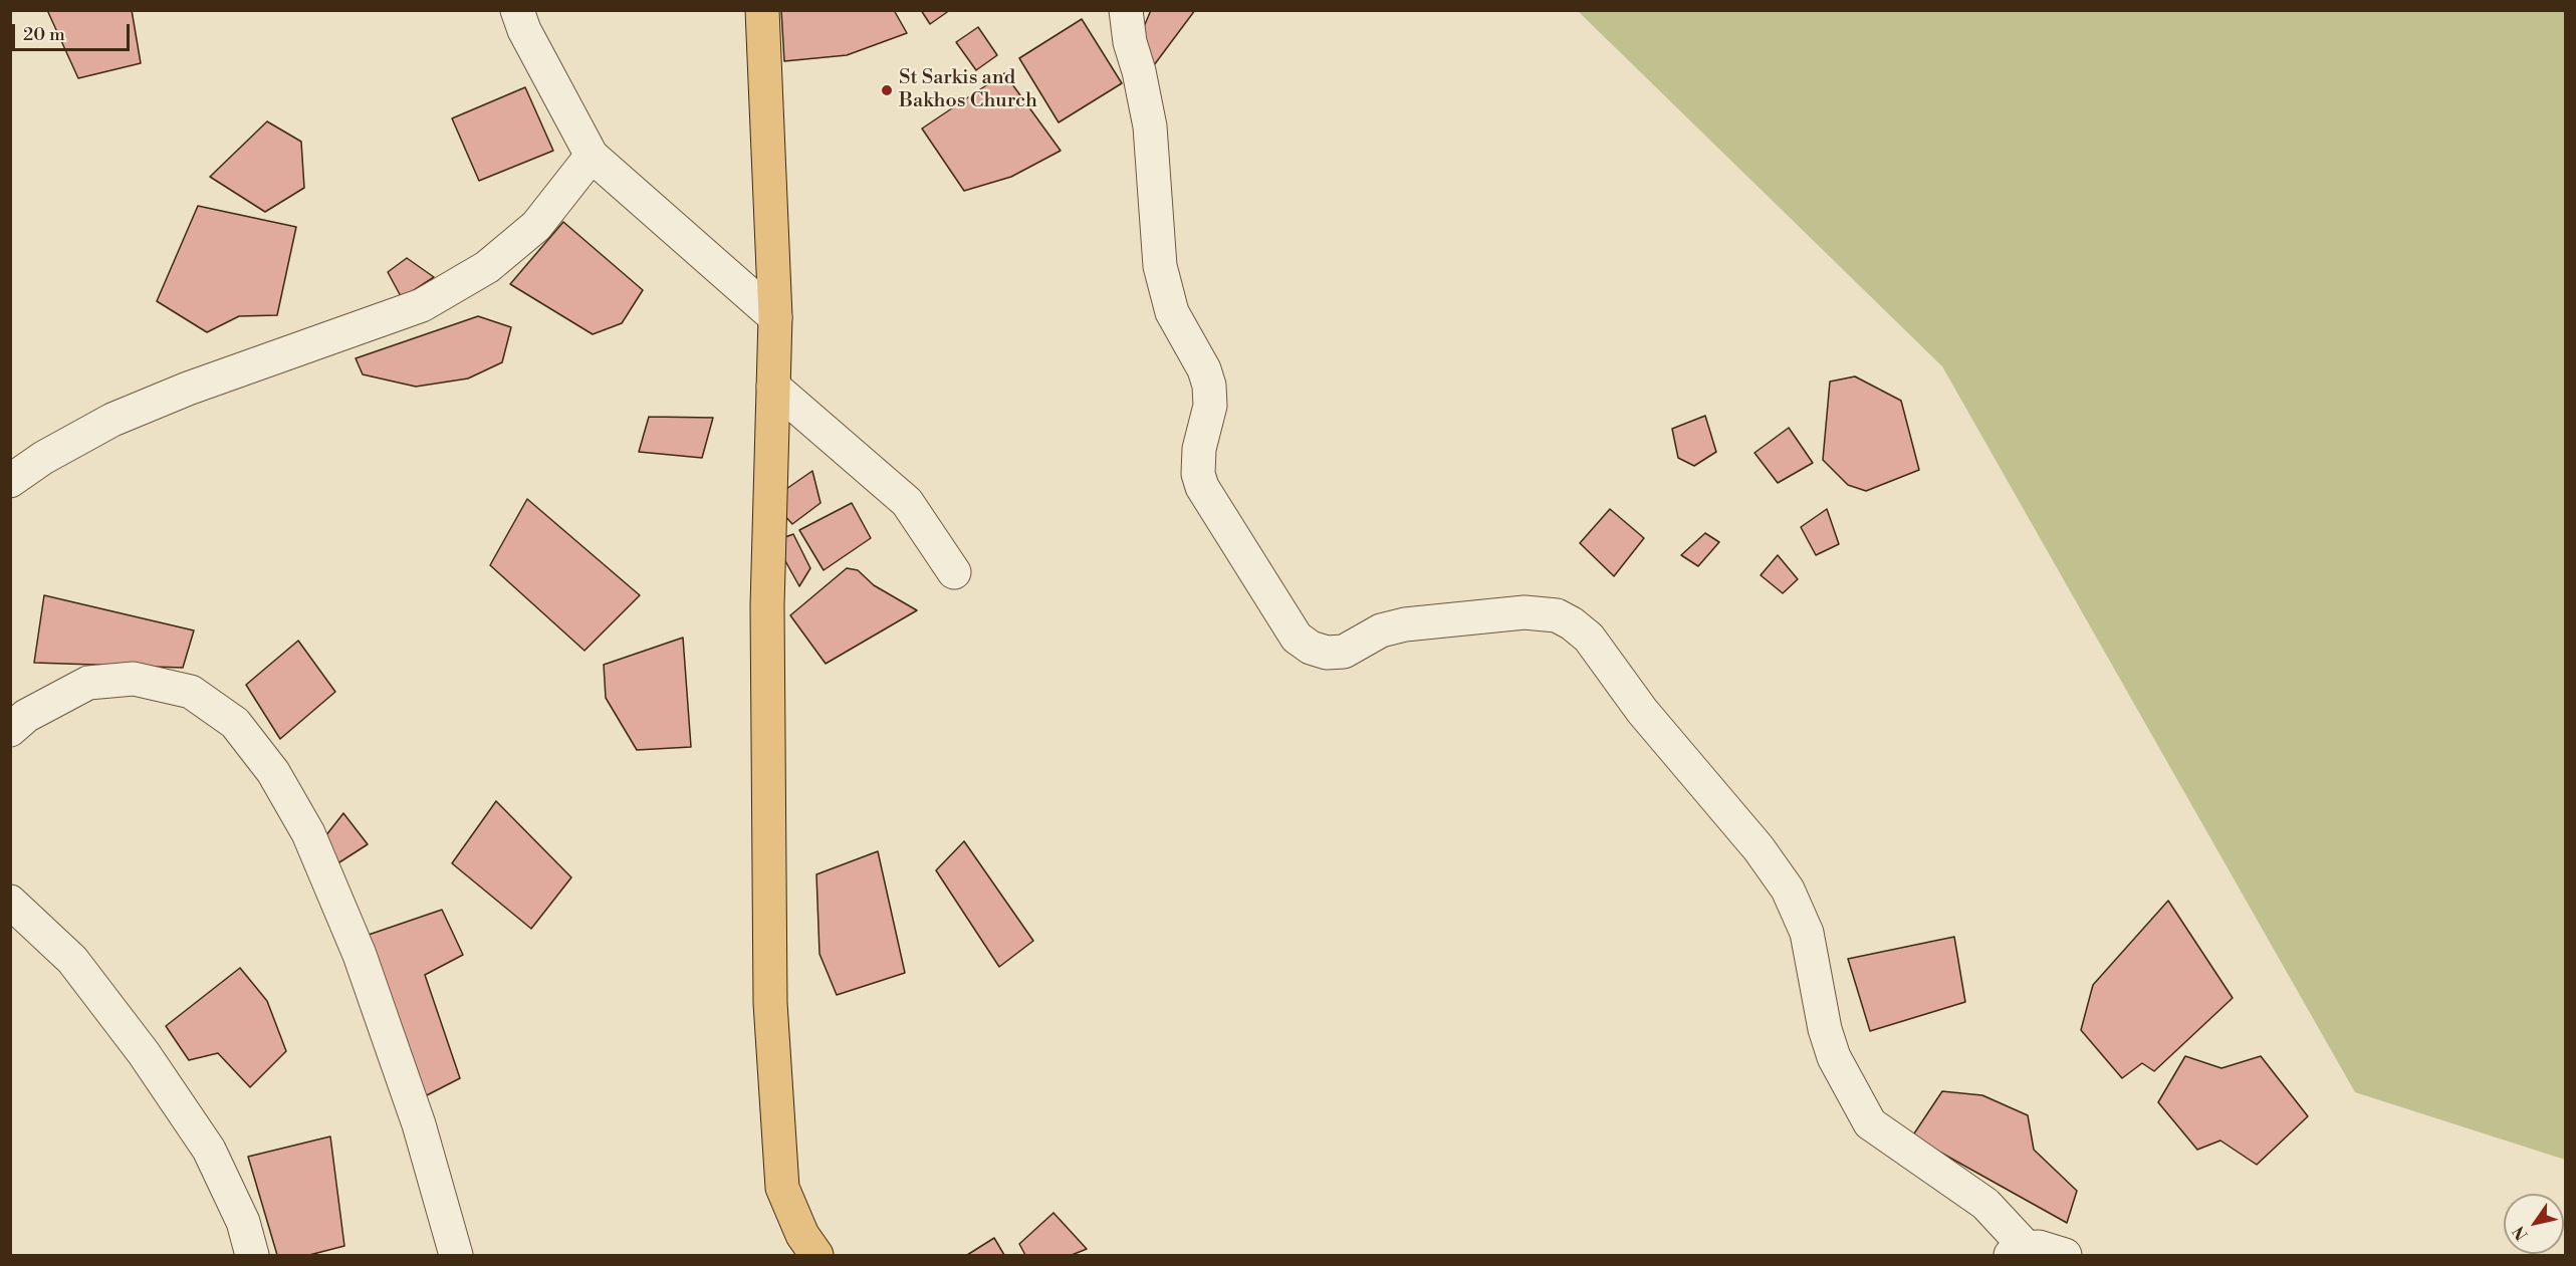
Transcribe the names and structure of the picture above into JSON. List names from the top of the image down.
{
  "places": ["St Sarkis and Bakhos Church"],
  "scale_bar": "20 m",
  "north": "bottom left"
}
